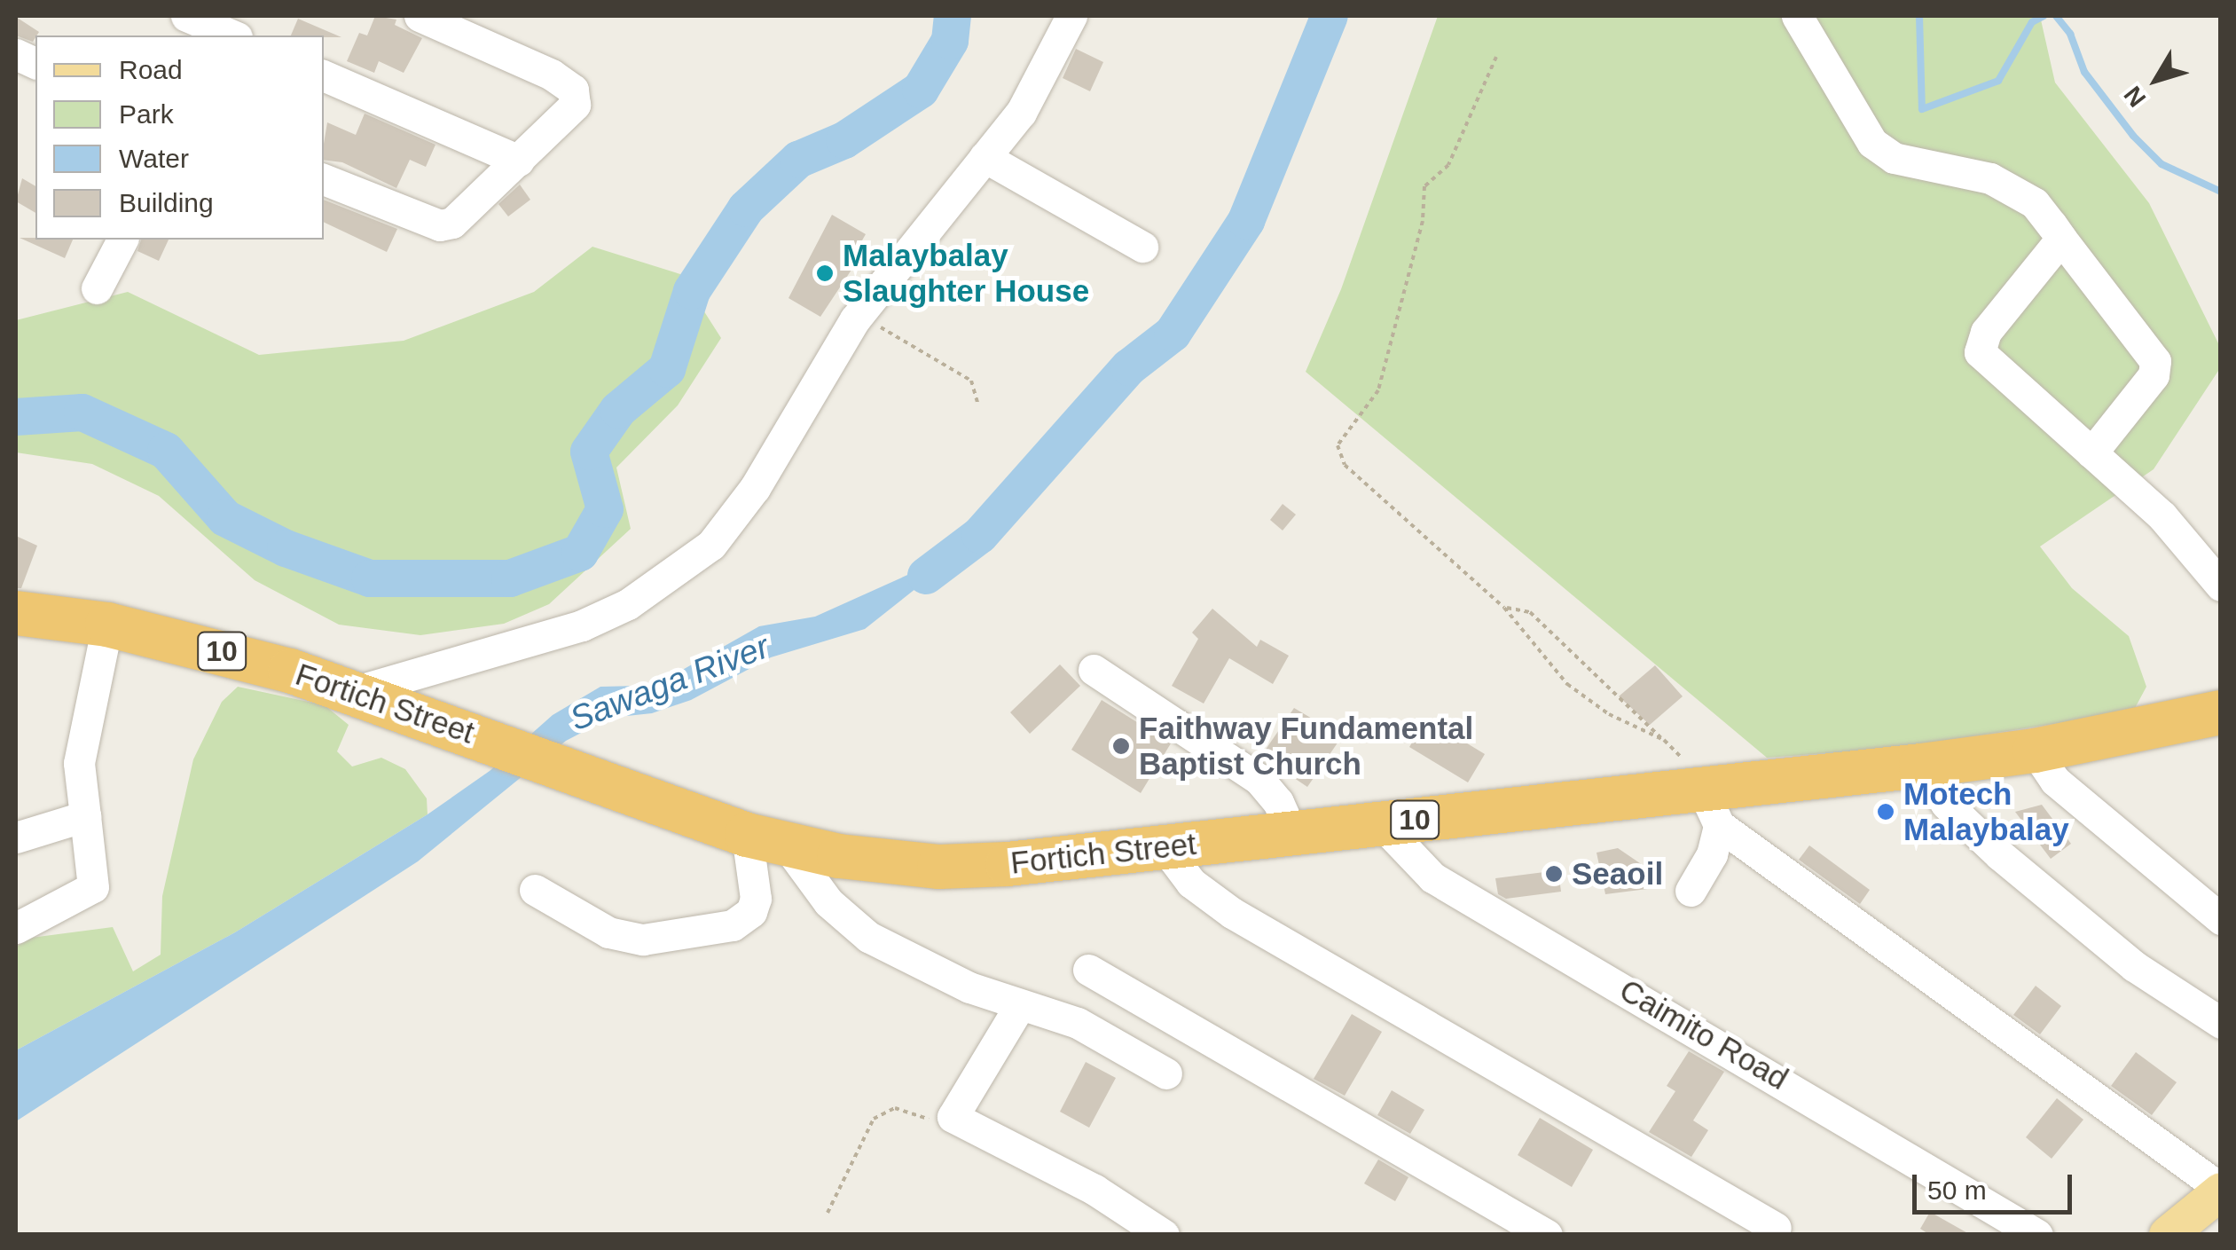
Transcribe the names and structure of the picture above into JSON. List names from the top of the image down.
{
  "streets": {
    "highway": ["10", "Fortich Street"],
    "street": ["Caimito Road"]
  },
  "crossings": [
    ["Fortich Street", "Caimito Road"]
  ],
  "water": ["Sawaga River"],
  "places": [
    "Malaybalay Slaughter House",
    "Faithway Fundamental Baptist Church",
    "Motech Malaybalay",
    "Seaoil"
  ],
  "legend": [
    "Road",
    "Park",
    "Water",
    "Building"
  ],
  "scale_bar": "50 m",
  "north": "bottom left"
}
